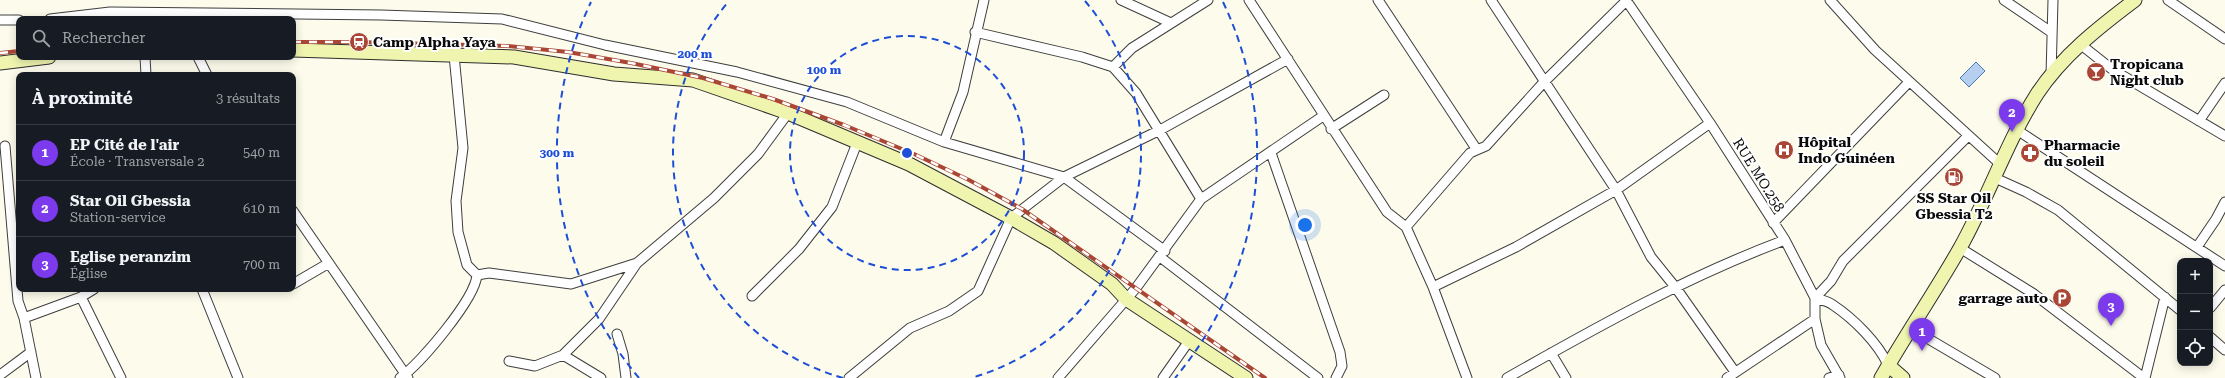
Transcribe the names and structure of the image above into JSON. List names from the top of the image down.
{
  "streets": {
    "street": ["RUE MO.258"]
  },
  "places": {
    "station": ["Camp Alpha Yaya"],
    "bar": ["Tropicana Night club"],
    "hospital": ["Hôpital Indo Guinéen"],
    "pharmacy": ["Pharmacie du soleil"],
    "fuel station": ["SS Star Oil Gbessia T2"],
    "parking": ["garrage auto"]
  },
  "page": {
    "search": "Rechercher",
    "heading": ["À proximité", "3 résultats"],
    "pins": ["2", "3", "1"],
    "list": [
      {
        "mark": "1",
        "name": "EP Cité de l'air",
        "note": "École · Transversale 2",
        "value": "540 m"
      },
      {
        "mark": "2",
        "name": "Star Oil Gbessia",
        "note": "Station-service",
        "value": "610 m"
      },
      {
        "mark": "3",
        "name": "Eglise peranzim",
        "note": "Église",
        "value": "700 m"
      }
    ],
    "map_buttons": ["+", "−"]
  },
  "rings": ["200 m", "100 m", "300 m"]
}
